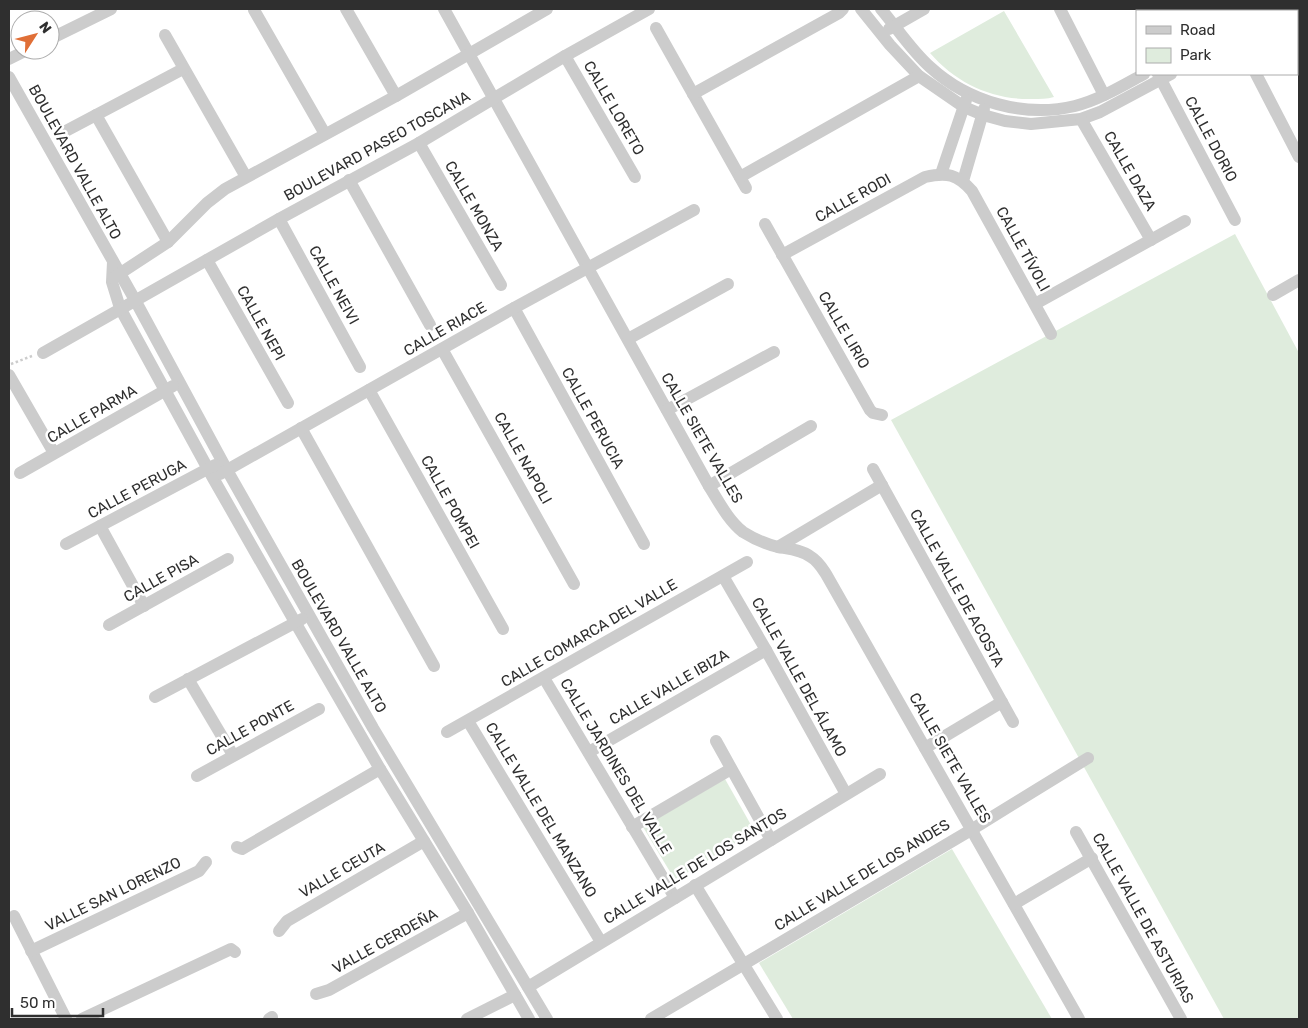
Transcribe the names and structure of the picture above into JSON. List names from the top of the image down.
{
  "streets": {
    "street": [
      "CALLE LORETO",
      "CALLE DORIO",
      "BOULEVARD PASEO TOSCANA",
      "BOULEVARD VALLE ALTO",
      "CALLE DAZA",
      "CALLE RODI",
      "CALLE MONZA",
      "CALLE TÍVOLI",
      "CALLE NEIVI",
      "CALLE NEPI",
      "CALLE RIACE",
      "CALLE LIRIO",
      "CALLE PARMA",
      "CALLE PERUCIA",
      "CALLE SIETE VALLES",
      "CALLE NAPOLI",
      "CALLE PERUGA",
      "CALLE POMPEI",
      "CALLE PISA",
      "CALLE VALLE DE ACOSTA",
      "CALLE COMARCA DEL VALLE",
      "CALLE VALLE DEL ÁLAMO",
      "CALLE VALLE IBIZA",
      "CALLE PONTE",
      "CALLE JARDINES DEL VALLE",
      "CALLE VALLE DEL MANZANO",
      "CALLE VALLE DE LOS SANTOS",
      "VALLE CEUTA",
      "CALLE VALLE DE LOS ANDES",
      "VALLE SAN LORENZO",
      "CALLE VALLE DE ASTURIAS",
      "VALLE CERDEÑA"
    ]
  },
  "crossings": [
    ["CALLE LORETO", "BOULEVARD PASEO TOSCANA"],
    ["BOULEVARD PASEO TOSCANA", "BOULEVARD VALLE ALTO"],
    ["BOULEVARD PASEO TOSCANA", "CALLE MONZA"],
    ["BOULEVARD PASEO TOSCANA", "CALLE NEIVI"],
    ["BOULEVARD PASEO TOSCANA", "CALLE NEPI"],
    ["BOULEVARD PASEO TOSCANA", "CALLE SIETE VALLES"],
    ["BOULEVARD VALLE ALTO", "CALLE RIACE"],
    ["BOULEVARD VALLE ALTO", "CALLE PARMA"],
    ["BOULEVARD VALLE ALTO", "CALLE PERUGA"],
    ["BOULEVARD VALLE ALTO", "CALLE VALLE DE LOS SANTOS"],
    ["BOULEVARD VALLE ALTO", "VALLE CEUTA"],
    ["BOULEVARD VALLE ALTO", "VALLE CERDEÑA"],
    ["CALLE RODI", "CALLE LIRIO"],
    ["CALLE RIACE", "CALLE PERUCIA"],
    ["CALLE RIACE", "CALLE SIETE VALLES"],
    ["CALLE RIACE", "CALLE NAPOLI"],
    ["CALLE RIACE", "CALLE PERUGA"],
    ["CALLE RIACE", "CALLE POMPEI"],
    ["CALLE SIETE VALLES", "CALLE VALLE DE LOS ANDES"],
    ["CALLE COMARCA DEL VALLE", "CALLE VALLE DEL ÁLAMO"],
    ["CALLE COMARCA DEL VALLE", "CALLE JARDINES DEL VALLE"],
    ["CALLE COMARCA DEL VALLE", "CALLE VALLE DEL MANZANO"],
    ["CALLE VALLE DEL ÁLAMO", "CALLE VALLE IBIZA"],
    ["CALLE VALLE DEL ÁLAMO", "CALLE VALLE DE LOS SANTOS"],
    ["CALLE VALLE IBIZA", "CALLE JARDINES DEL VALLE"],
    ["CALLE JARDINES DEL VALLE", "CALLE VALLE DE LOS SANTOS"],
    ["CALLE VALLE DEL MANZANO", "CALLE VALLE DE LOS SANTOS"]
  ],
  "legend": ["Road", "Park"],
  "scale_bar": "50 m",
  "north": "top right"
}
